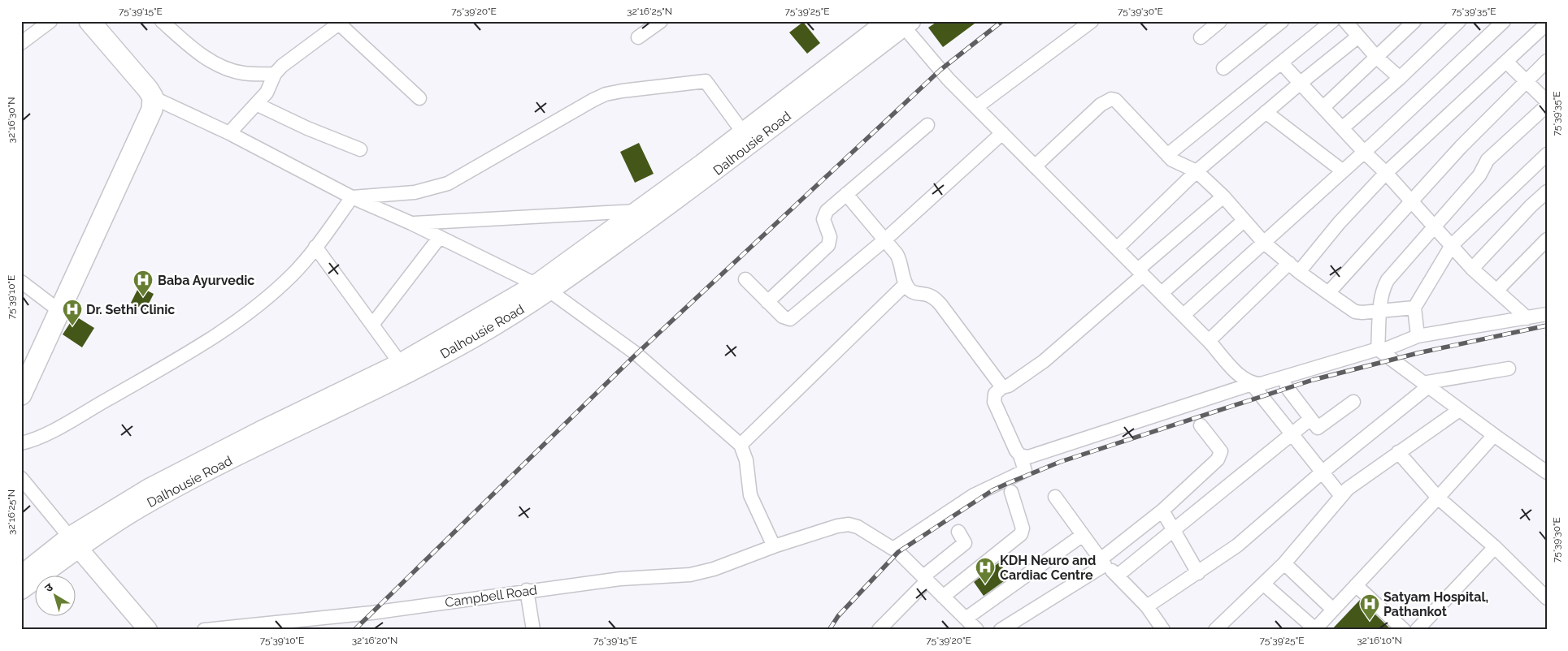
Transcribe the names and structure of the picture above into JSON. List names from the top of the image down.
{
  "streets": {
    "street": ["Dalhousie Road", "Campbell Road"]
  },
  "places": {
    "hospital": [
      "Baba Ayurvedic",
      "Dr. Sethi Clinic",
      "KDH Neuro and Cardiac Centre",
      "Satyam Hospital, Pathankot"
    ]
  },
  "north": "top left",
  "coordinates": [
    "75°39'15\"E",
    "75°39'20\"E",
    "32°16'25\"N",
    "75°39'25\"E",
    "75°39'30\"E",
    "75°39'35\"E",
    "32°16'30\"N",
    "75°39'10\"E",
    "32°16'20\"N",
    "32°16'10\"N"
  ]
}
